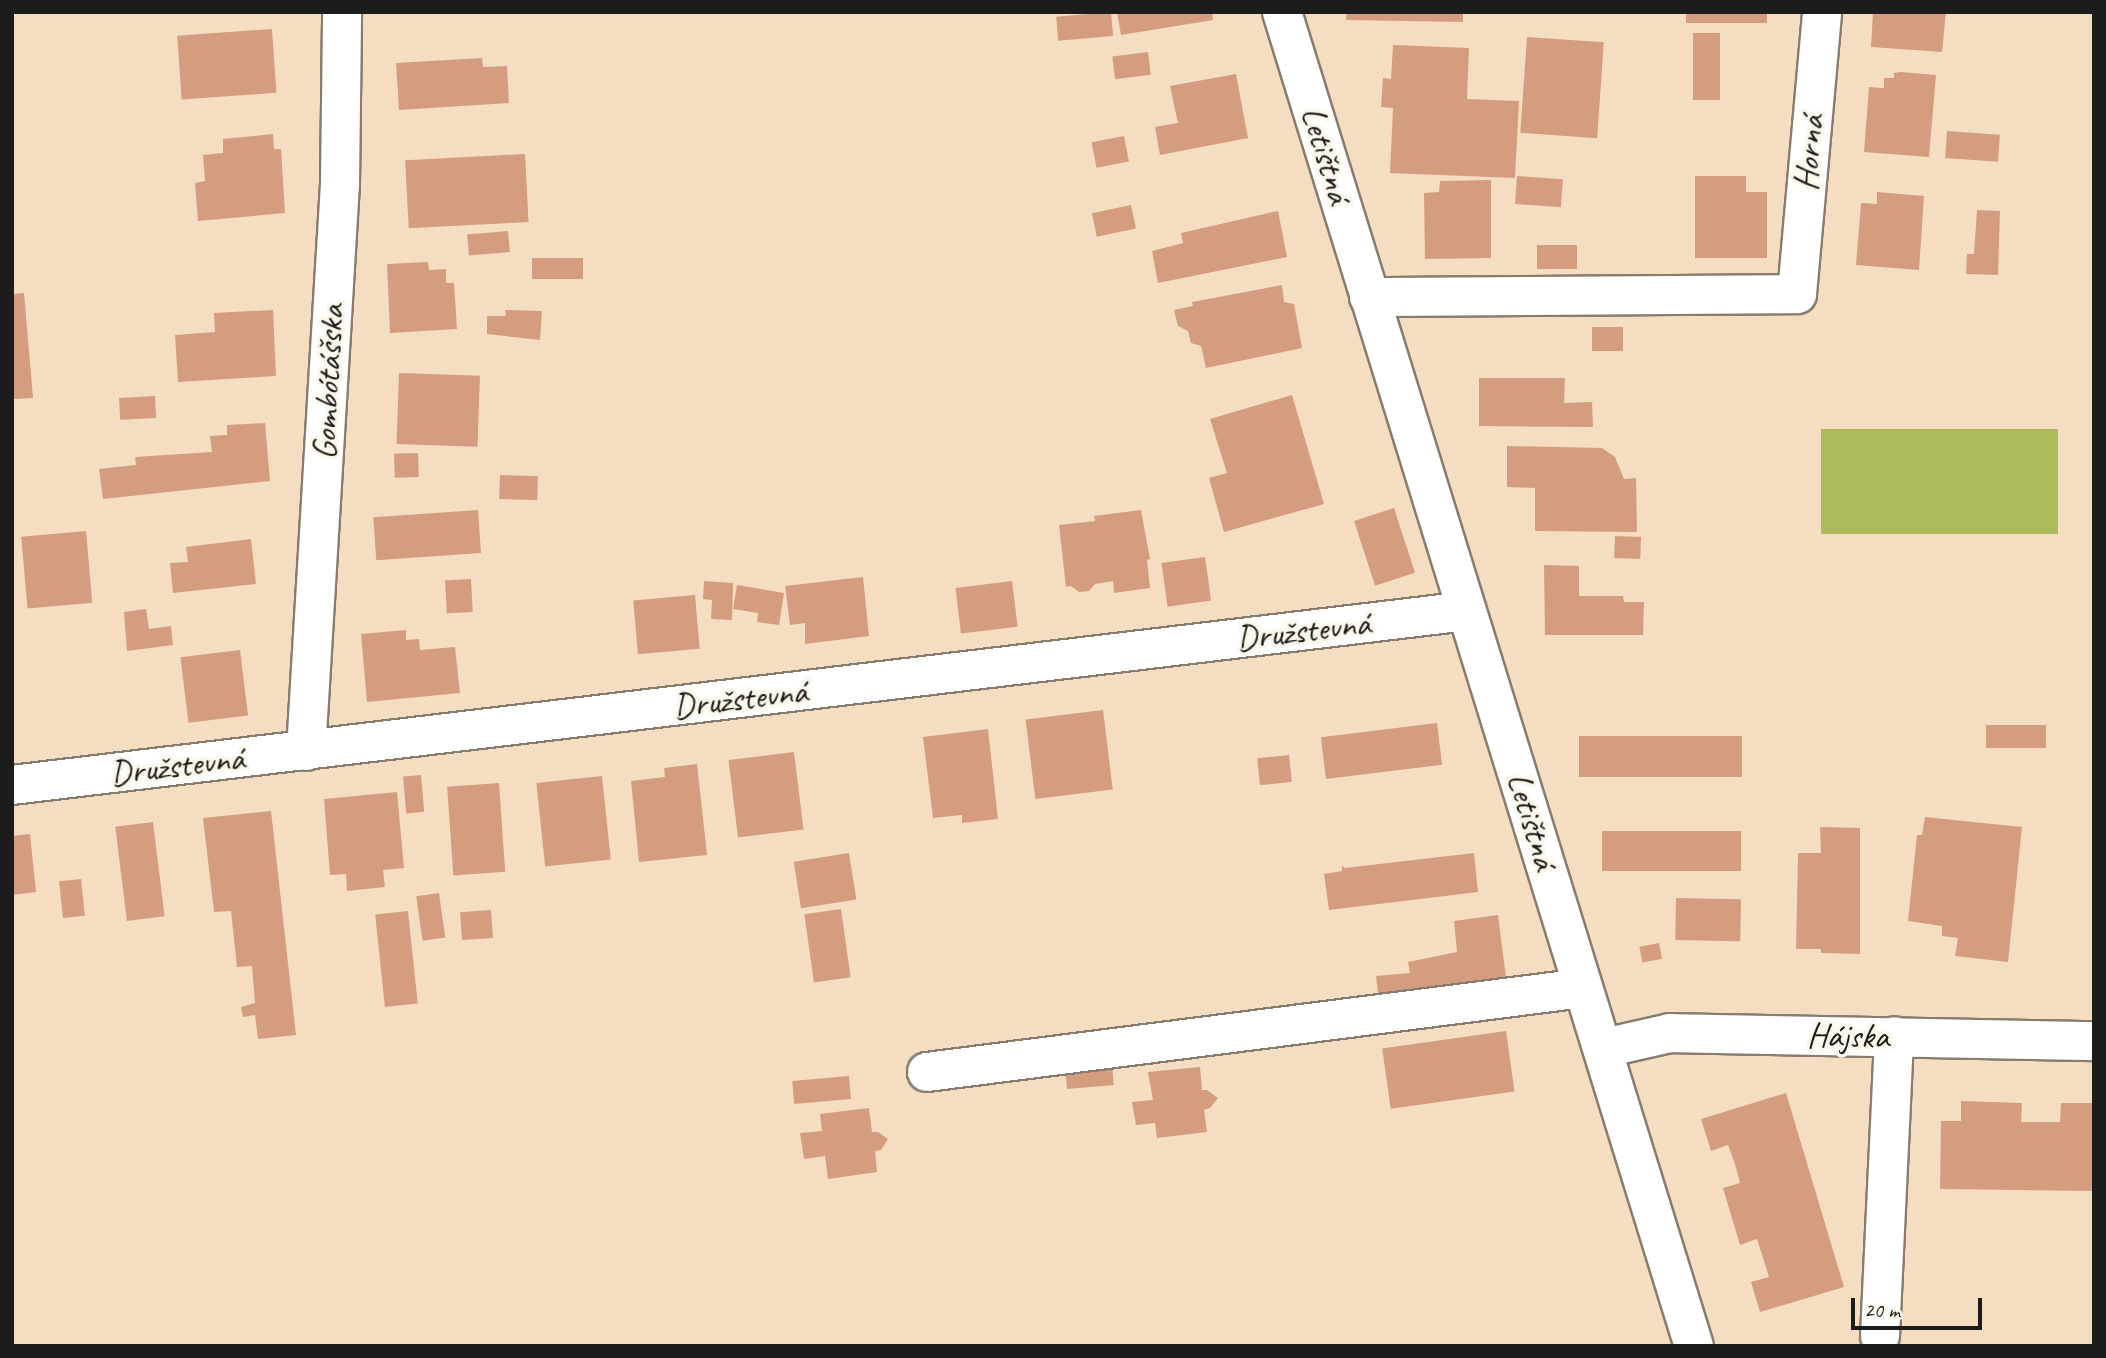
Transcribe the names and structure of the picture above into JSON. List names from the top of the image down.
{
  "streets": {
    "street": [
      "Horná",
      "Letištná",
      "Gombótášska",
      "Družstevná",
      "Hájska"
    ]
  },
  "crossings": [
    ["Horná", "Letištná"],
    ["Letištná", "Družstevná"],
    ["Letištná", "Hájska"],
    ["Gombótášska", "Družstevná"]
  ],
  "scale_bar": "20 m"
}
